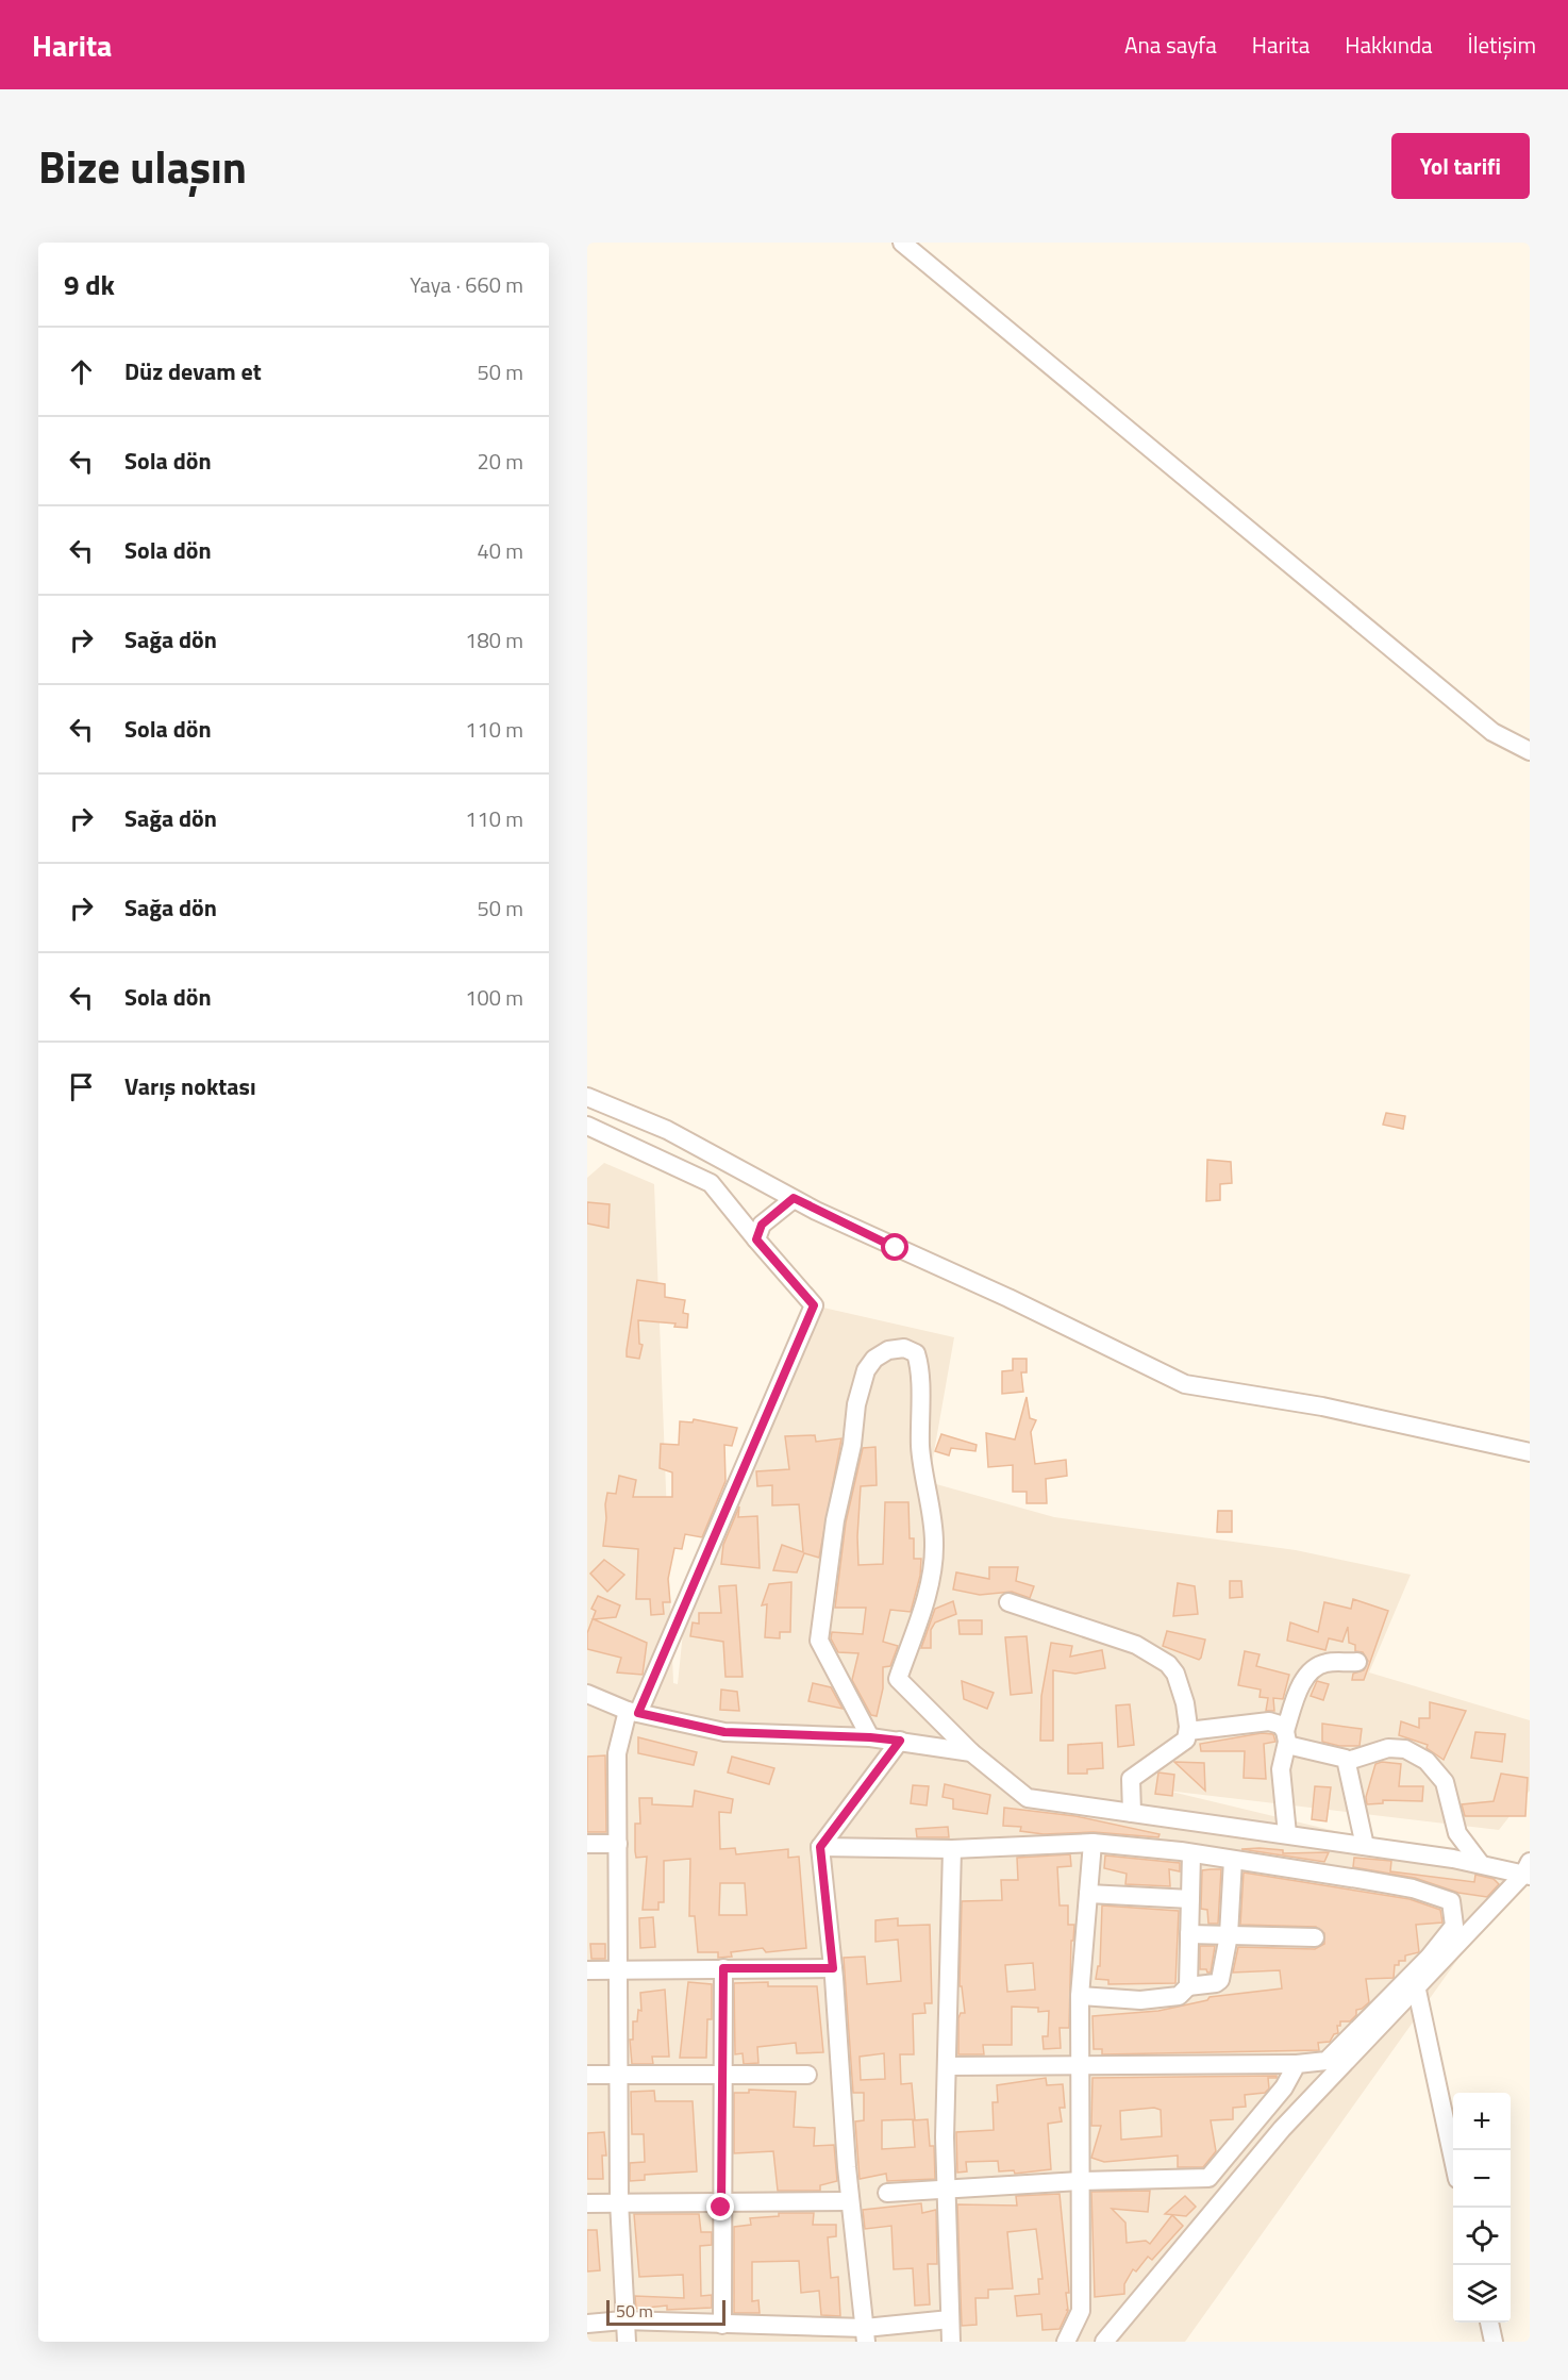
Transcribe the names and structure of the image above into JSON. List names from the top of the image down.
{
  "scale_bar": "50 m",
  "page": {
    "header": "Harita",
    "nav": [
      "Ana sayfa",
      "Harita",
      "Hakkında",
      "İletişim"
    ],
    "title": "Bize ulaşın",
    "buttons": "Yol tarifi",
    "heading": ["9 dk", "Yaya · 660 m"],
    "list": [
      ["Düz devam et", "50 m"],
      ["Sola dön", "20 m"],
      ["Sola dön", "40 m"],
      ["Sağa dön", "180 m"],
      ["Sola dön", "110 m"],
      ["Sağa dön", "110 m"],
      ["Sağa dön", "50 m"],
      ["Sola dön", "100 m"],
      "Varış noktası"
    ],
    "map_buttons": ["+", "−"],
    "scale": "50 m"
  }
}
